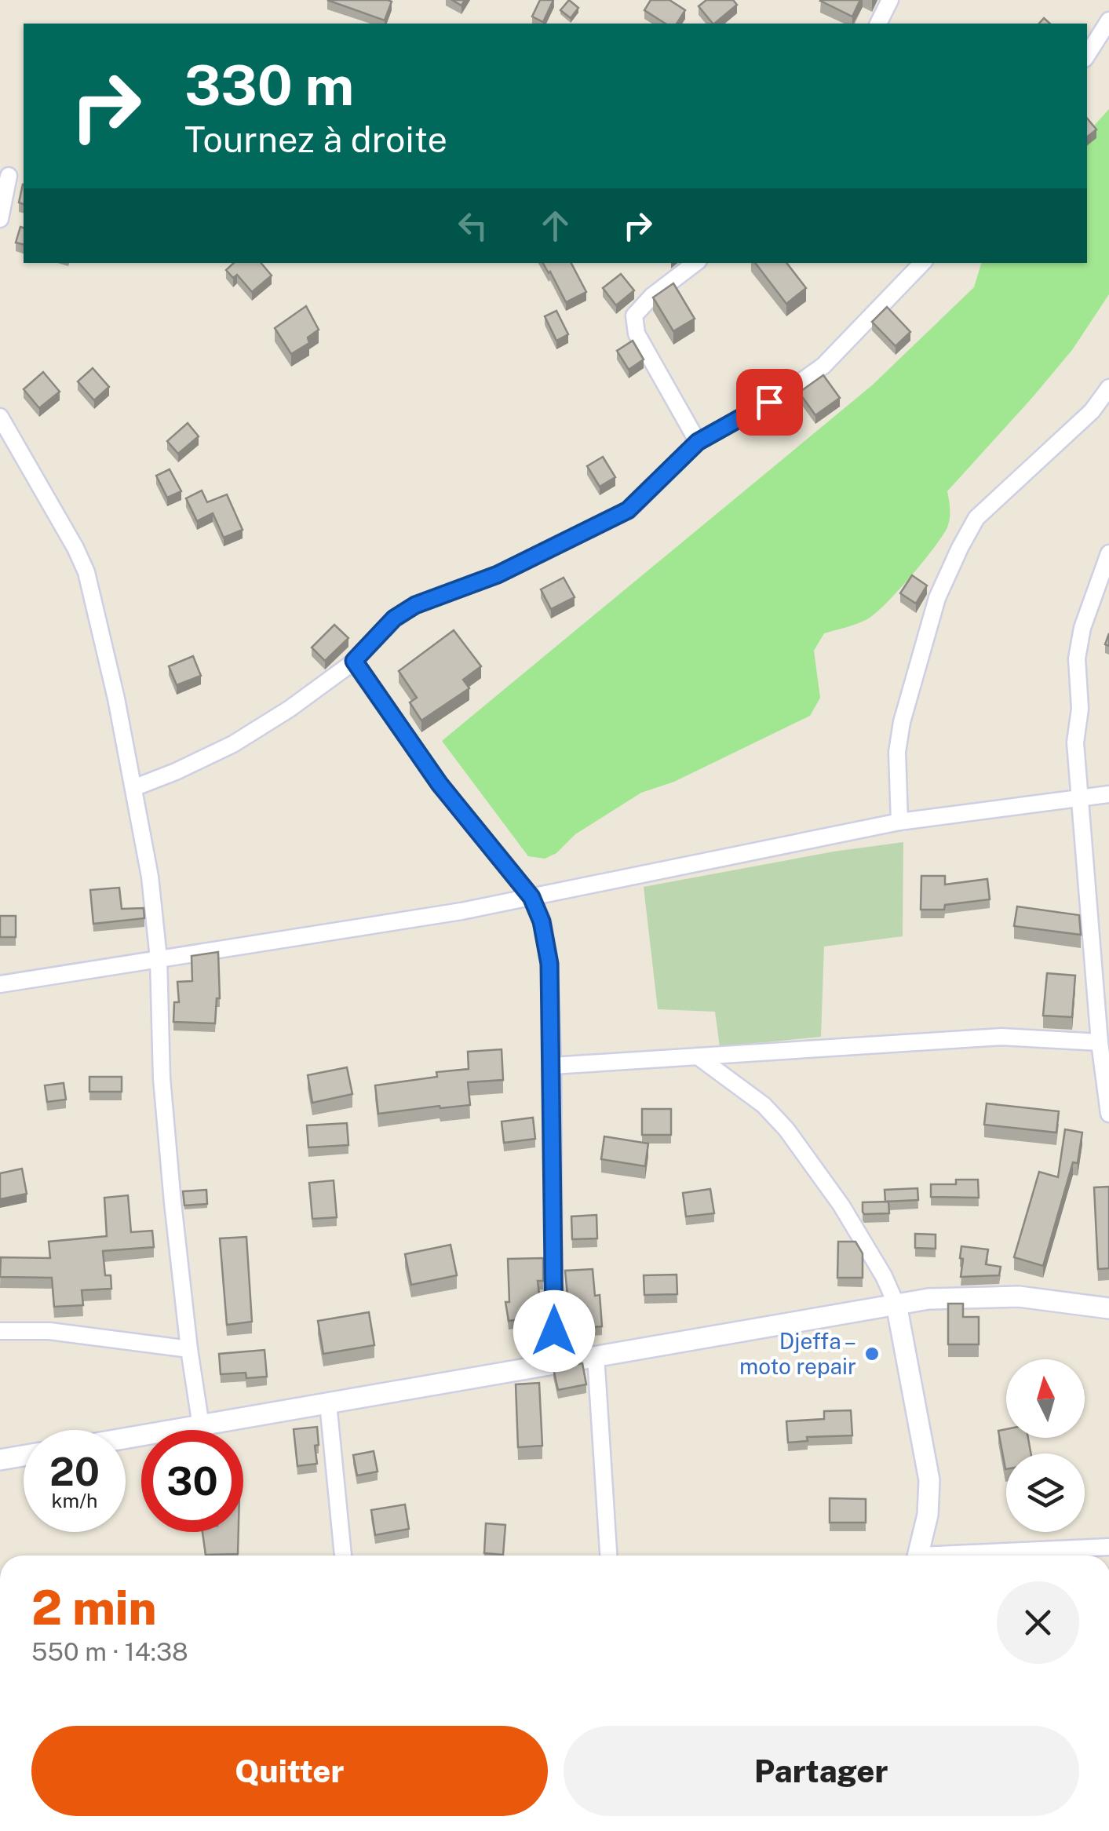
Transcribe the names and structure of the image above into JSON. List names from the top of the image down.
{
  "places": ["Djeffa – moto repair"],
  "north": "top",
  "page": {
    "turn": ["330 m", "Tournez à droite"],
    "speed": "20 km/h",
    "limit": "30",
    "heading": ["2 min", "550 m · 14:38"],
    "buttons": ["Quitter", "Partager"]
  }
}
